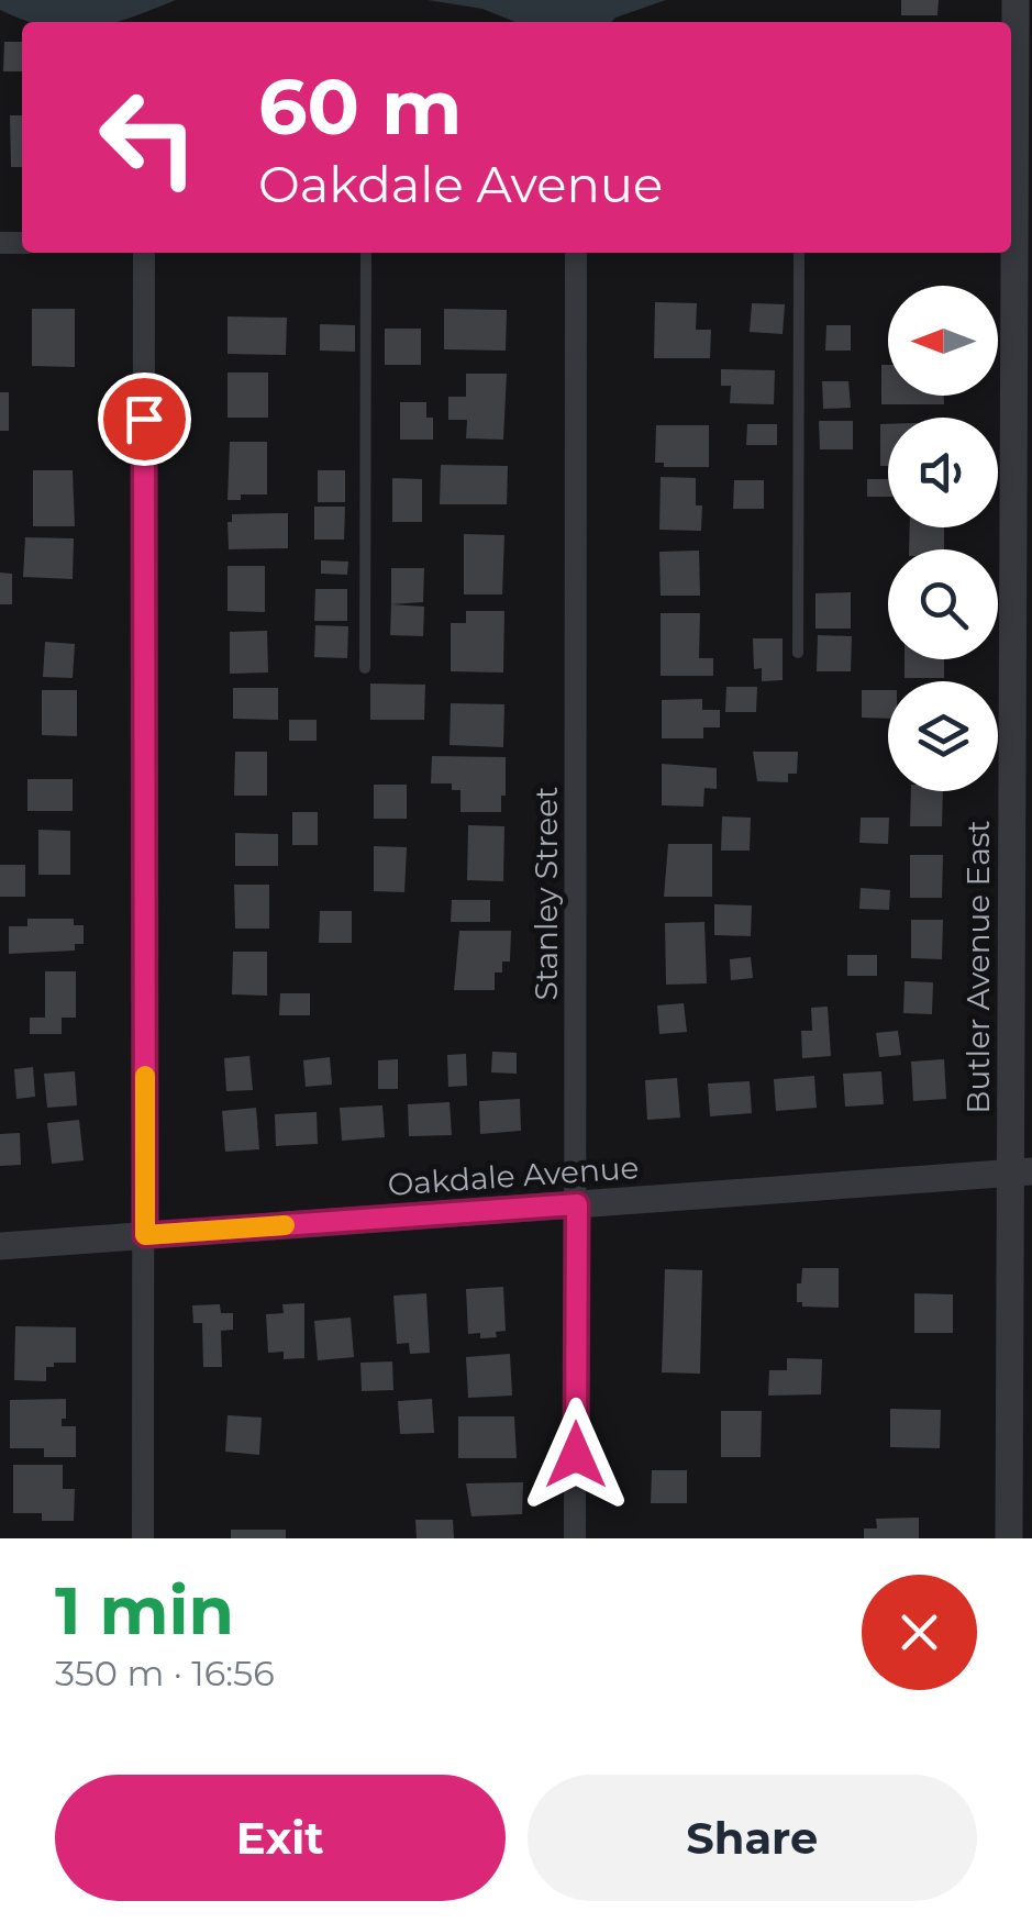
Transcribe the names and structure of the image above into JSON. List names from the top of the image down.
{
  "streets": {
    "street": ["Stanley Street", "Butler Avenue East", "Oakdale Avenue"]
  },
  "crossings": [
    ["Stanley Street", "Oakdale Avenue"],
    ["Butler Avenue East", "Oakdale Avenue"]
  ],
  "north": "left",
  "page": {
    "turn": ["60 m", "Oakdale Avenue"],
    "heading": ["1 min", "350 m · 16:56"],
    "buttons": ["Exit", "Share"]
  }
}
